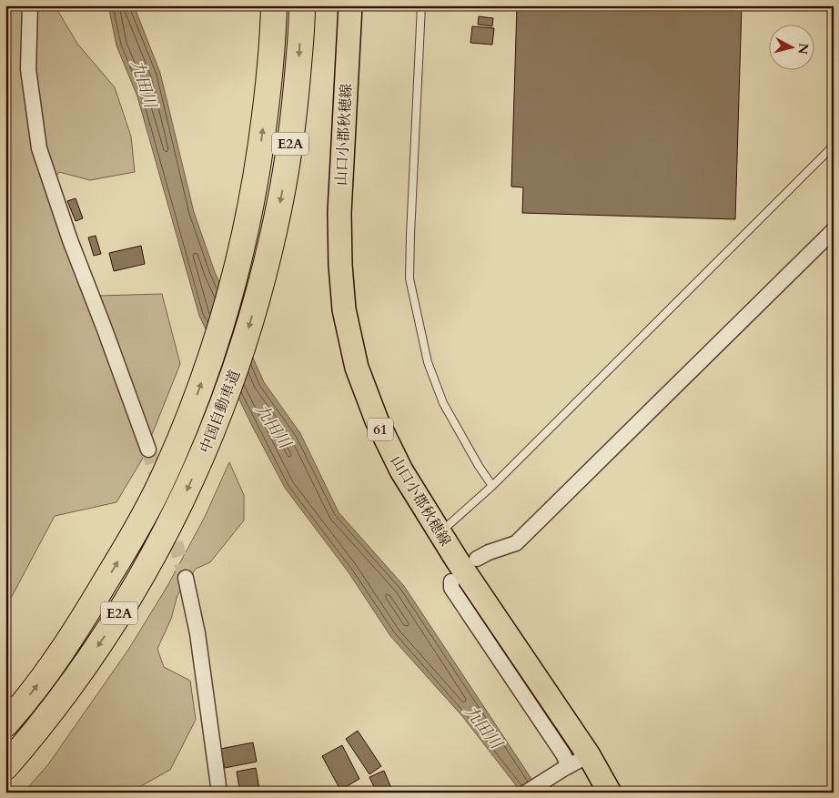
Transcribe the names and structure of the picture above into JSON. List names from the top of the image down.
{
  "streets": {
    "highway": ["E2A", "中国自動車道"],
    "main road": ["山口小郡秋穂線", "61"]
  },
  "water": ["九田川"],
  "north": "right"
}
